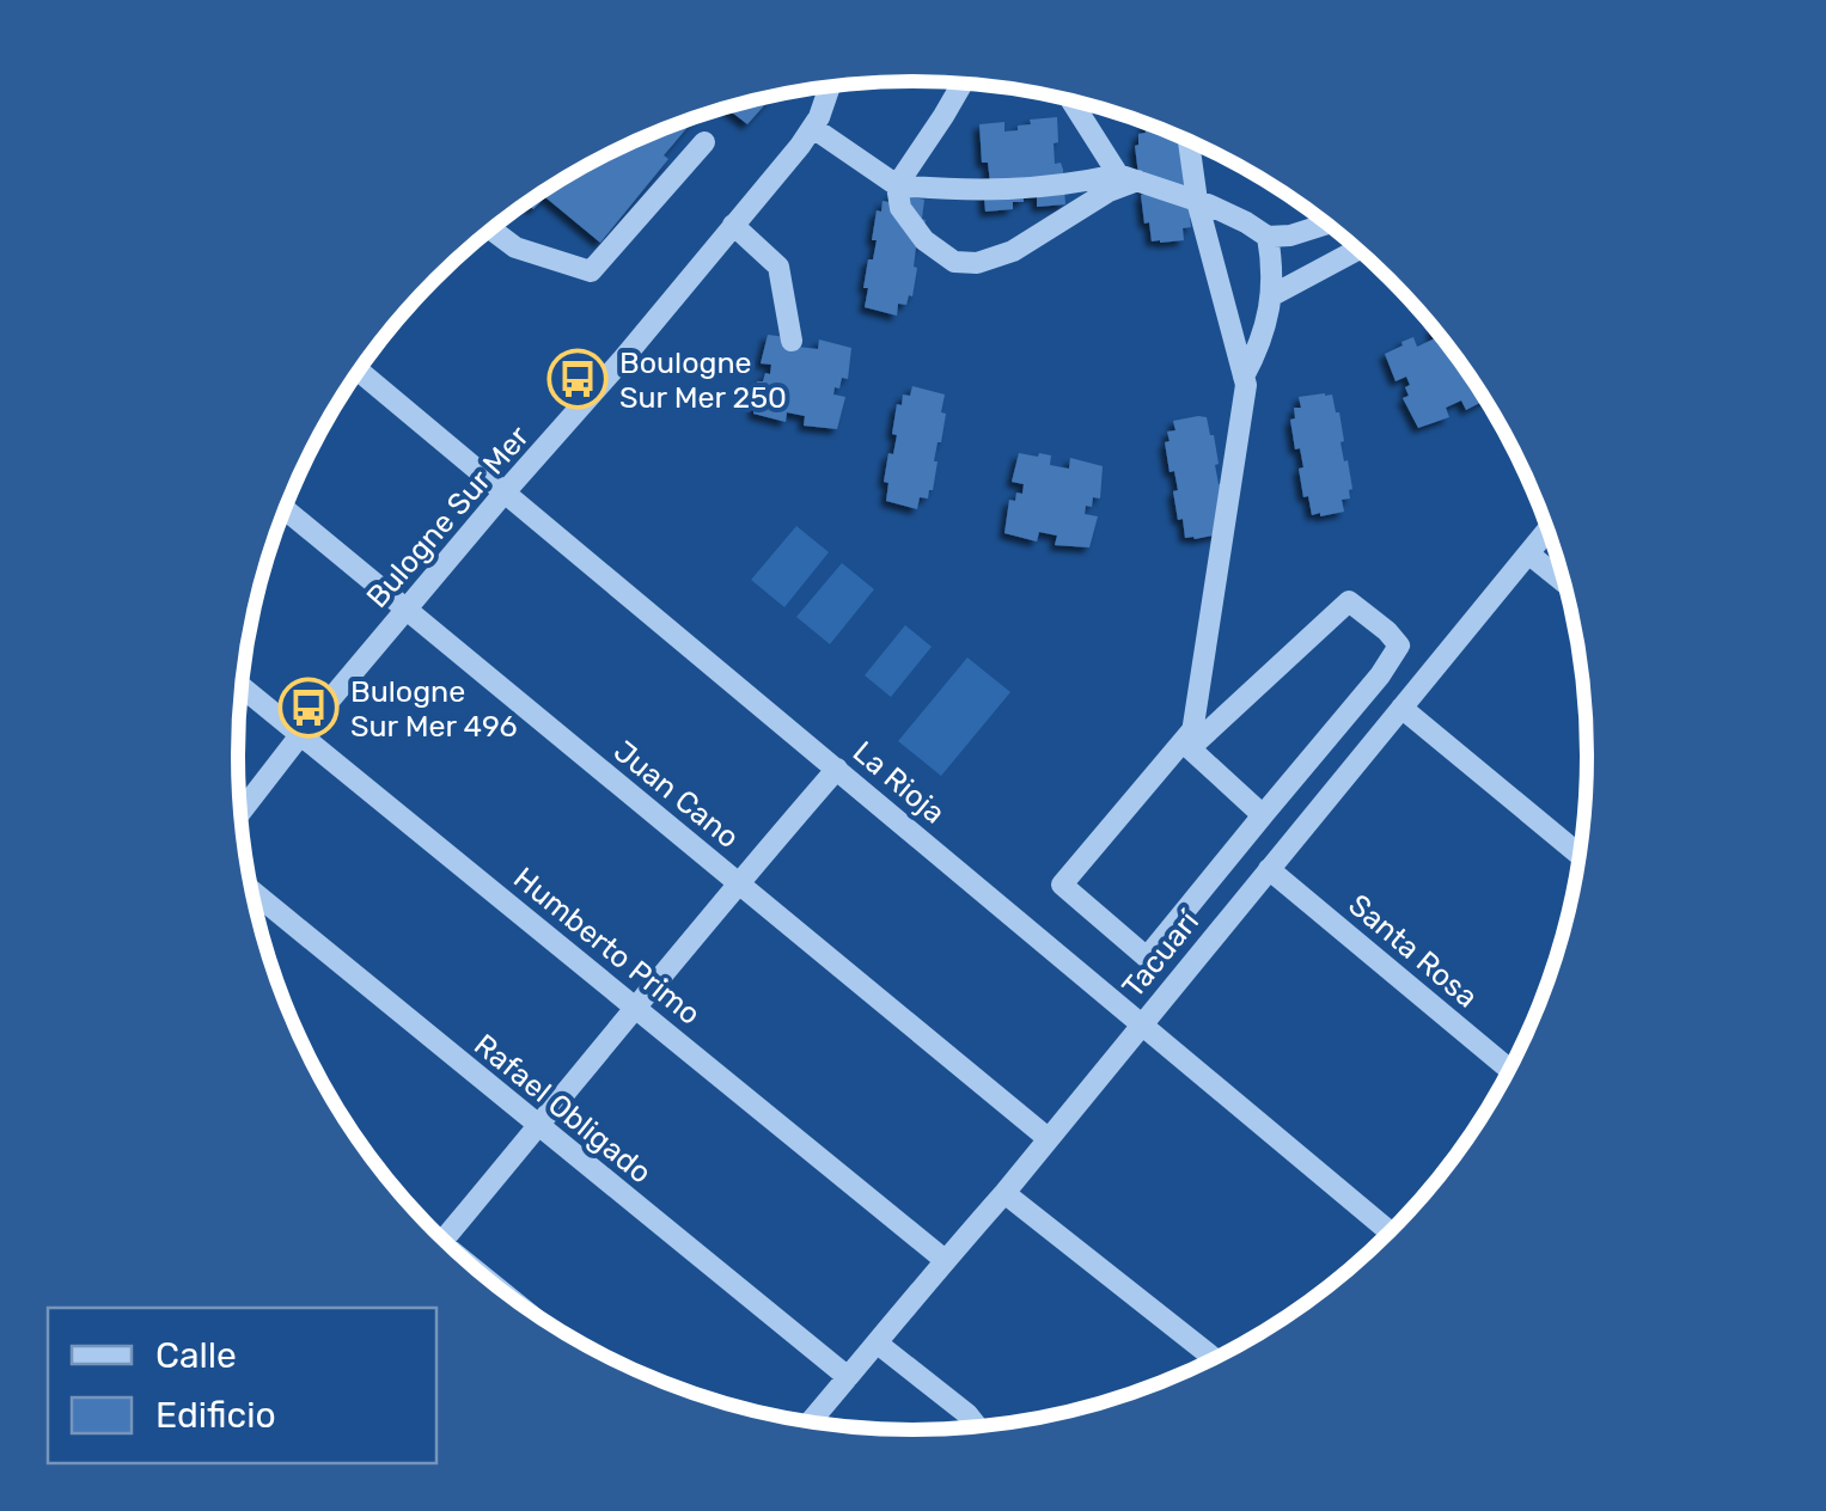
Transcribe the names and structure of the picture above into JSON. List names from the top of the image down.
{
  "streets": {
    "street": [
      "Bulogne Sur Mer",
      "La Rioja",
      "Juan Cano",
      "Humberto Primo",
      "Santa Rosa",
      "Tacuarí",
      "Rafael Obligado"
    ]
  },
  "crossings": [
    ["Bulogne Sur Mer", "La Rioja"],
    ["Bulogne Sur Mer", "Juan Cano"],
    ["Bulogne Sur Mer", "Humberto Primo"],
    ["La Rioja", "Tacuarí"],
    ["Juan Cano", "Tacuarí"],
    ["Humberto Primo", "Tacuarí"],
    ["Santa Rosa", "Tacuarí"],
    ["Tacuarí", "Rafael Obligado"]
  ],
  "places": {
    "bus stop": ["Boulogne Sur Mer 250", "Bulogne Sur Mer 496"]
  },
  "legend": ["Calle", "Edificio"]
}
